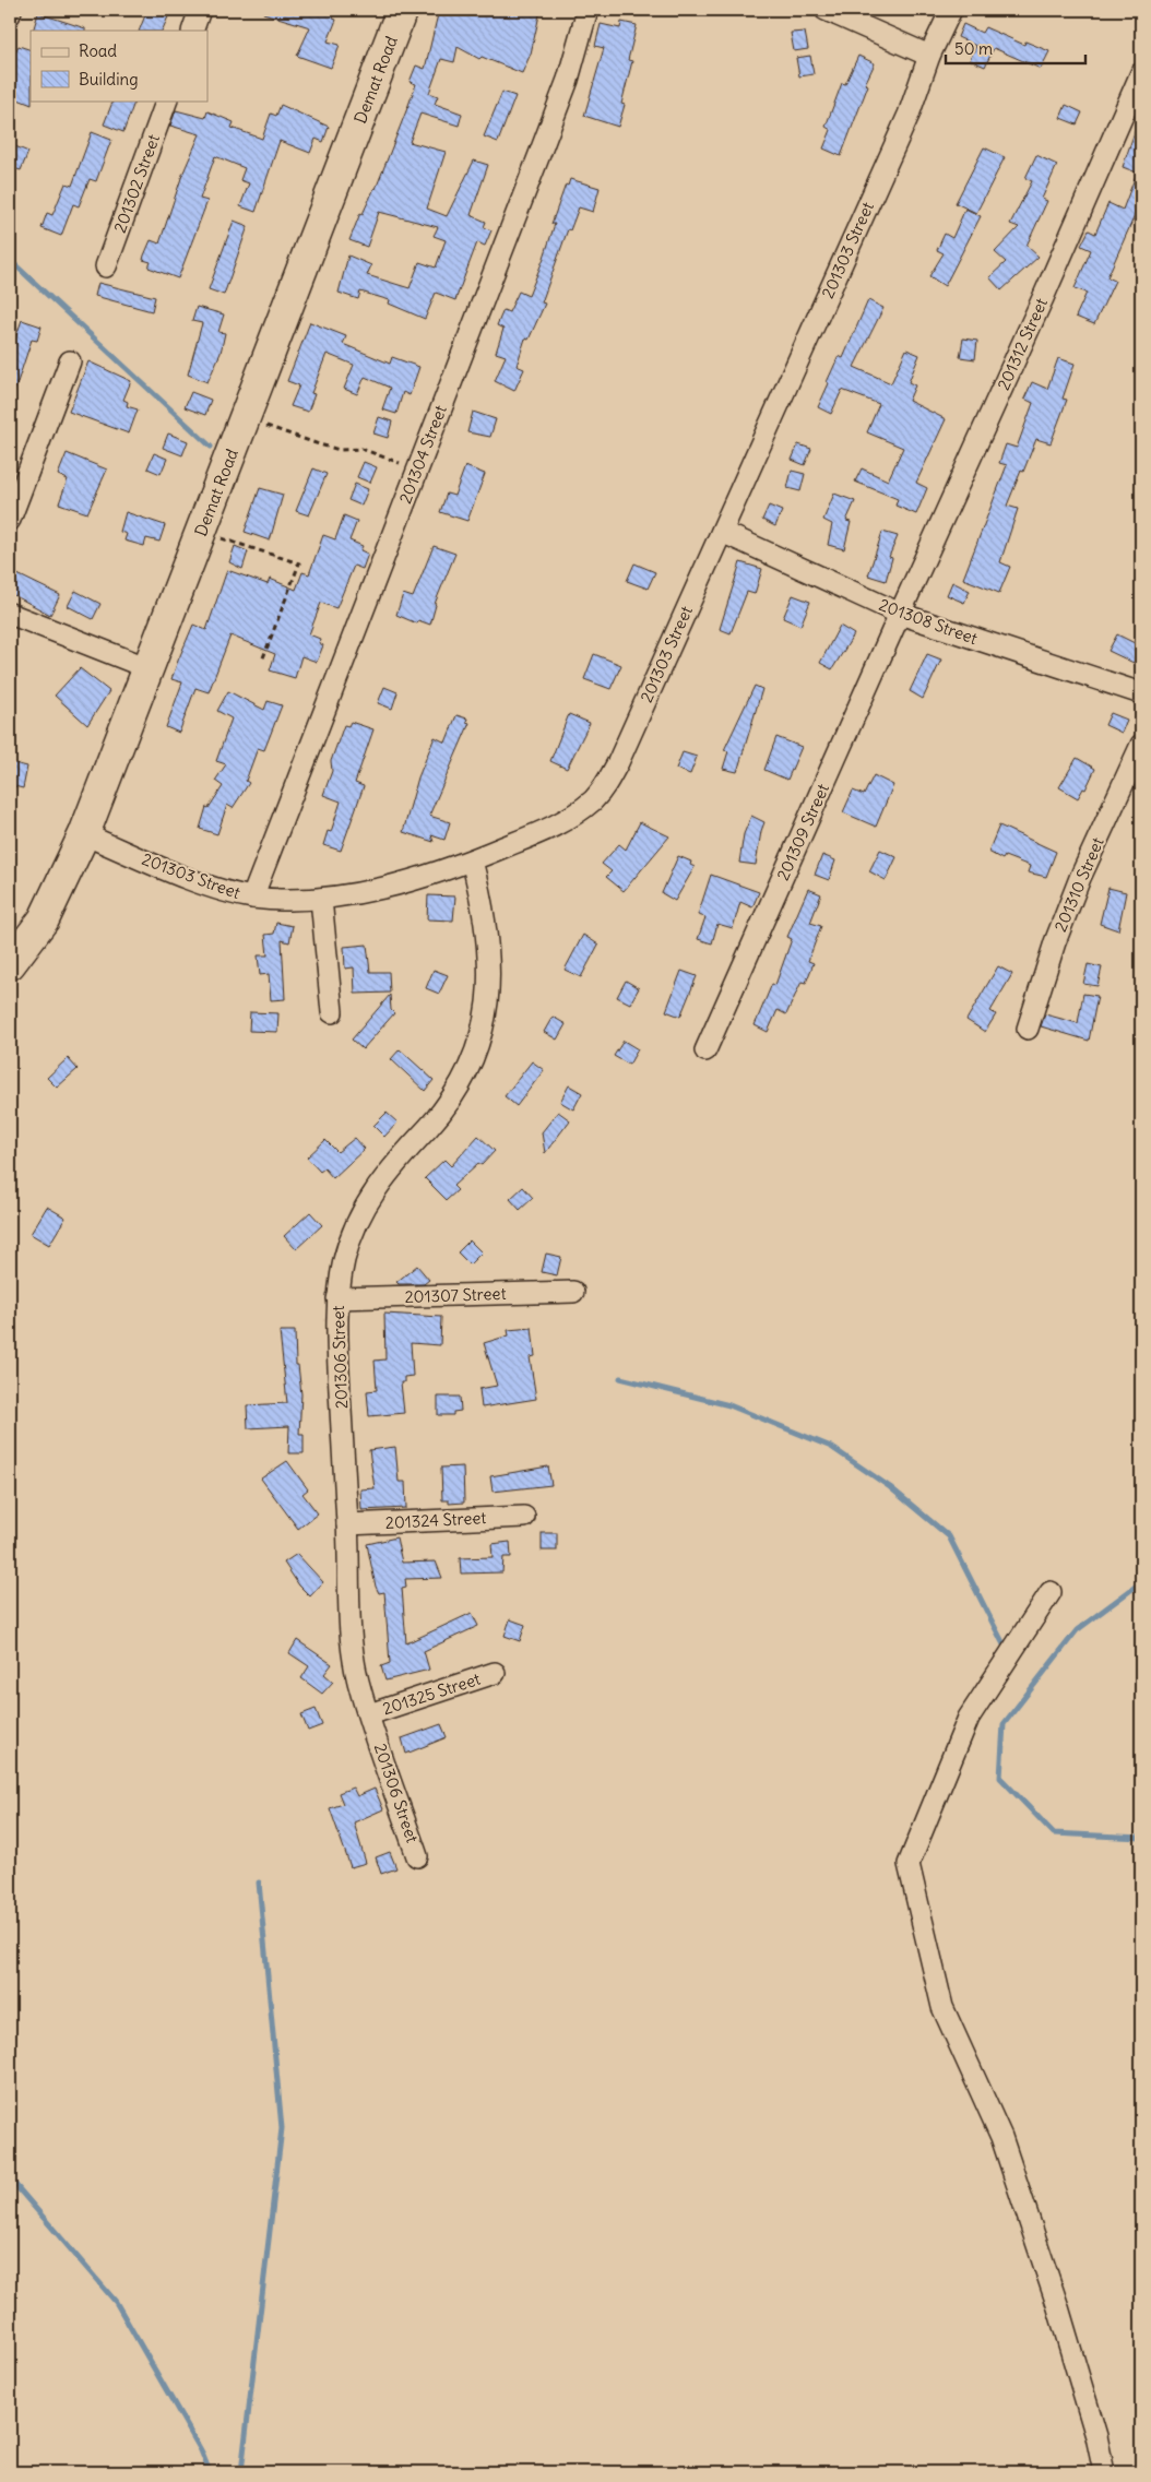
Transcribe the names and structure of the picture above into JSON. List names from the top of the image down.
{
  "streets": {
    "street": [
      "Demat Road",
      "201302 Street",
      "201303 Street",
      "201312 Street",
      "201304 Street",
      "201308 Street",
      "201309 Street",
      "201310 Street",
      "201307 Street",
      "201306 Street",
      "201324 Street",
      "201325 Street"
    ]
  },
  "crossings": [
    ["Demat Road", "201303 Street"],
    ["201303 Street", "201304 Street"],
    ["201303 Street", "201308 Street"],
    ["201303 Street", "201306 Street"],
    ["201312 Street", "201308 Street"],
    ["201312 Street", "201309 Street"],
    ["201308 Street", "201309 Street"],
    ["201307 Street", "201306 Street"],
    ["201306 Street", "201324 Street"],
    ["201306 Street", "201325 Street"]
  ],
  "legend": ["Road", "Building"],
  "scale_bar": "50 m"
}
